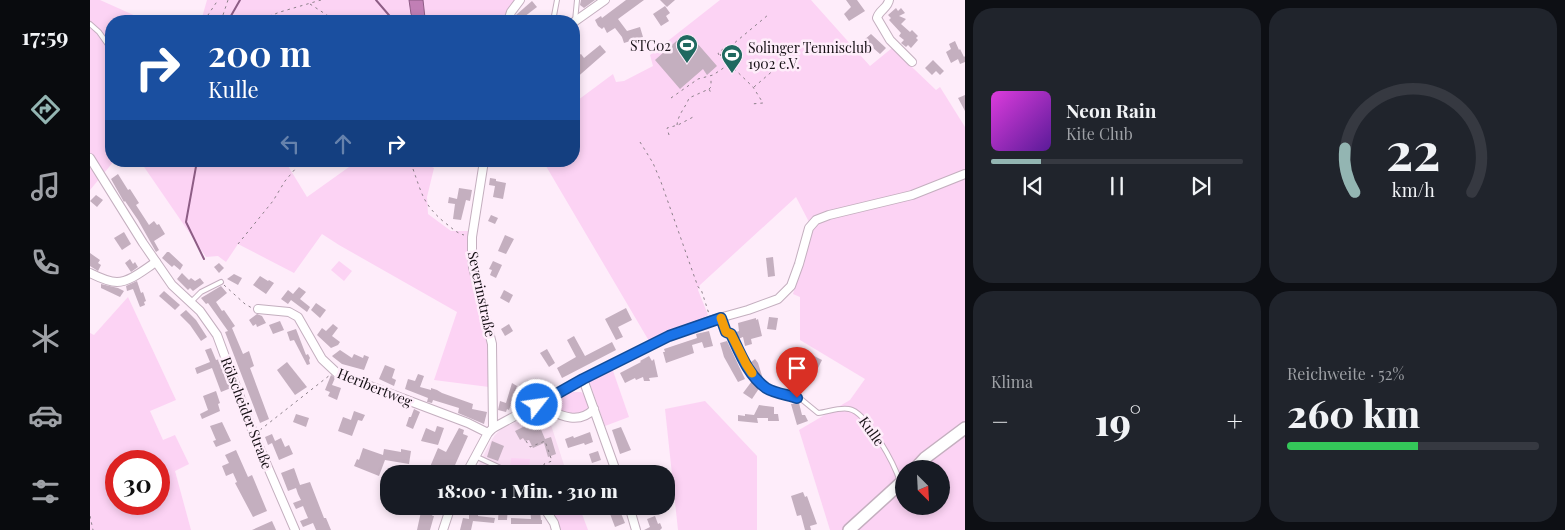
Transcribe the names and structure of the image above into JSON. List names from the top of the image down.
{
  "streets": {
    "street": ["Severinstraße", "Heribertweg", "Rölscheider Straße"],
    "lane": ["Kulle"]
  },
  "crossings": [
    ["Severinstraße", "Heribertweg"]
  ],
  "places": {
    "sports": ["STC02", "Solinger Tennisclub 1902 e.V."]
  },
  "north": "bottom right",
  "page": {
    "tabs": "17:59",
    "turn": ["200 m", "Kulle"],
    "song": ["Neon Rain", "Kite Club"],
    "tile": [
      "Klima",
      ["Reichweite · 52%", "260 km"]
    ],
    "heat": ["−", "19°", "+"],
    "limit": "30",
    "trip": "18:00 · 1 Min. · 310 m",
    "gauge": ["22", "km/h"]
  }
}
